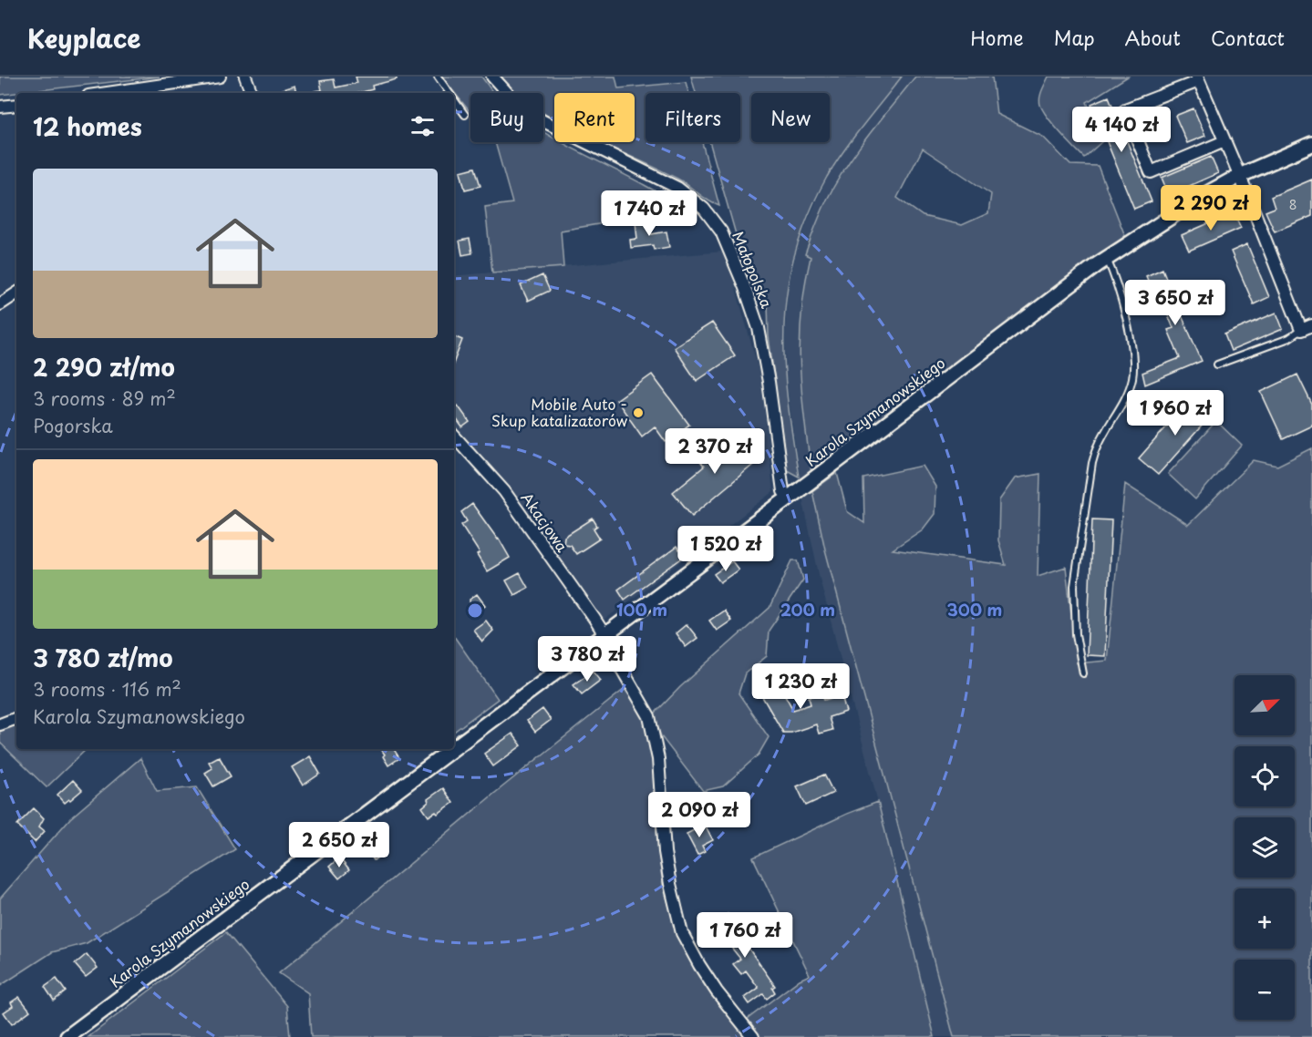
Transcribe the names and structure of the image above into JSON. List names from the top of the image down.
{
  "streets": {
    "street": ["Małopolska", "Karola Szymanowskiego", "Akacjowa"]
  },
  "crossings": [
    ["Małopolska", "Karola Szymanowskiego"],
    ["Karola Szymanowskiego", "Akacjowa"]
  ],
  "places": ["Mobile Auto - Skup katalizatorów"],
  "house_numbers": ["8"],
  "north": "top right",
  "page": {
    "header": "Keyplace",
    "nav": [
      "Home",
      "Map",
      "About",
      "Contact"
    ],
    "chip": [
      "Buy",
      "Rent",
      "Filters",
      "New"
    ],
    "heading": "12 homes",
    "price": [
      "4 140 zł",
      "2 290 zł",
      "1 740 zł",
      "3 650 zł",
      "1 960 zł",
      "2 370 zł",
      "1 520 zł",
      "3 780 zł",
      "1 230 zł",
      "2 090 zł",
      "2 650 zł",
      "1 760 zł"
    ],
    "list": [
      {
        "name": "2 290 zł/mo",
        "note": "3 rooms · 89 m² · Pogorska"
      },
      {
        "name": "3 780 zł/mo",
        "note": "3 rooms · 116 m² · Karola Szymanowskiego"
      }
    ],
    "map_buttons": ["+", "−"]
  },
  "rings": ["100 m", "200 m", "300 m"]
}
